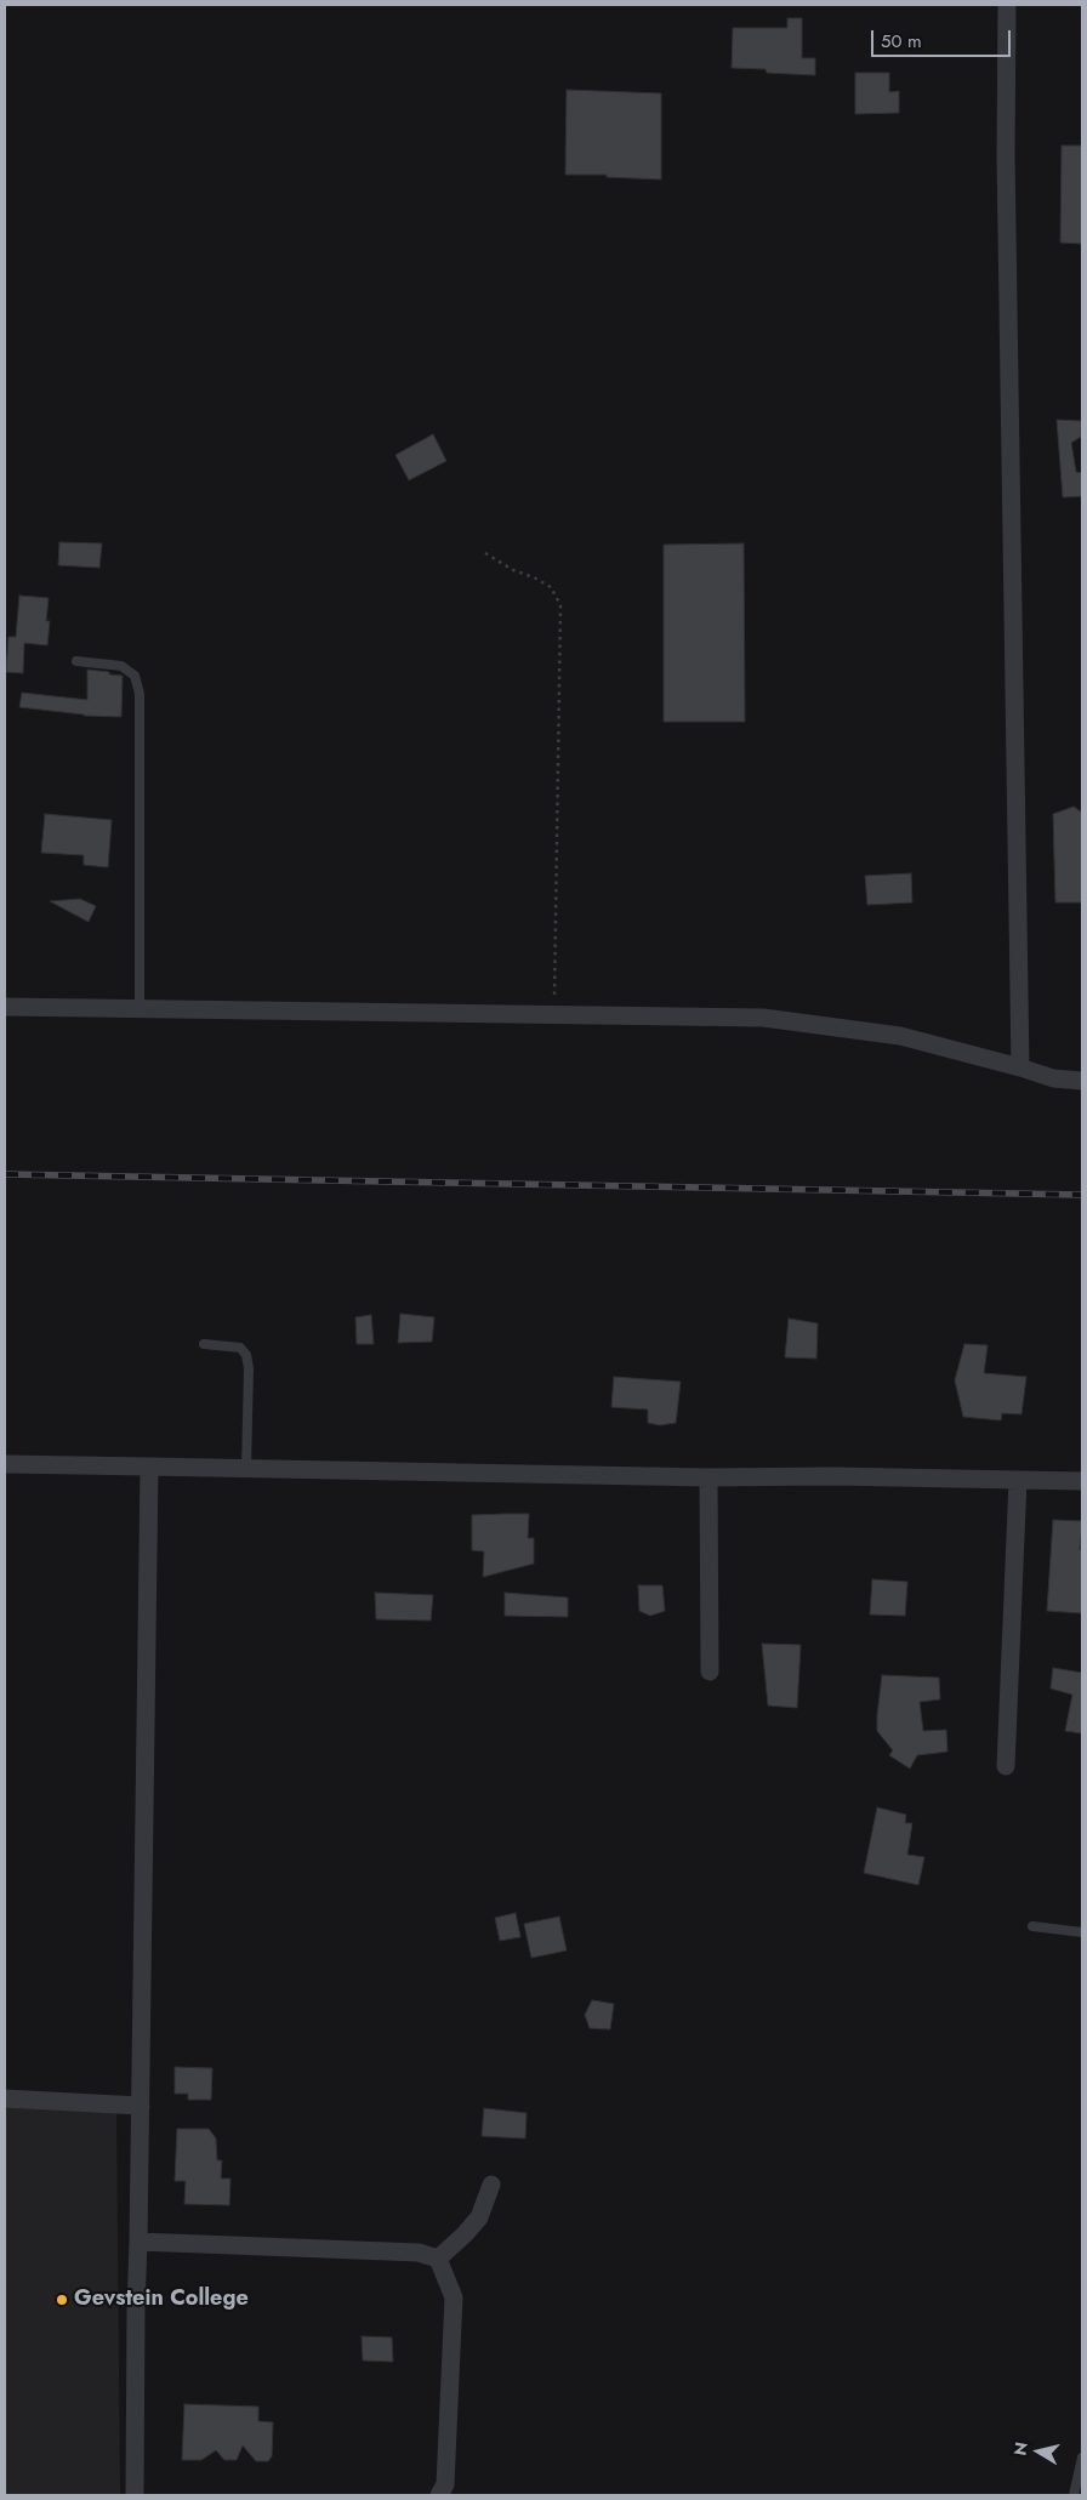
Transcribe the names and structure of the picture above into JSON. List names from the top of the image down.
{
  "places": ["Gevstein College"],
  "scale_bar": "50 m",
  "north": "left"
}
